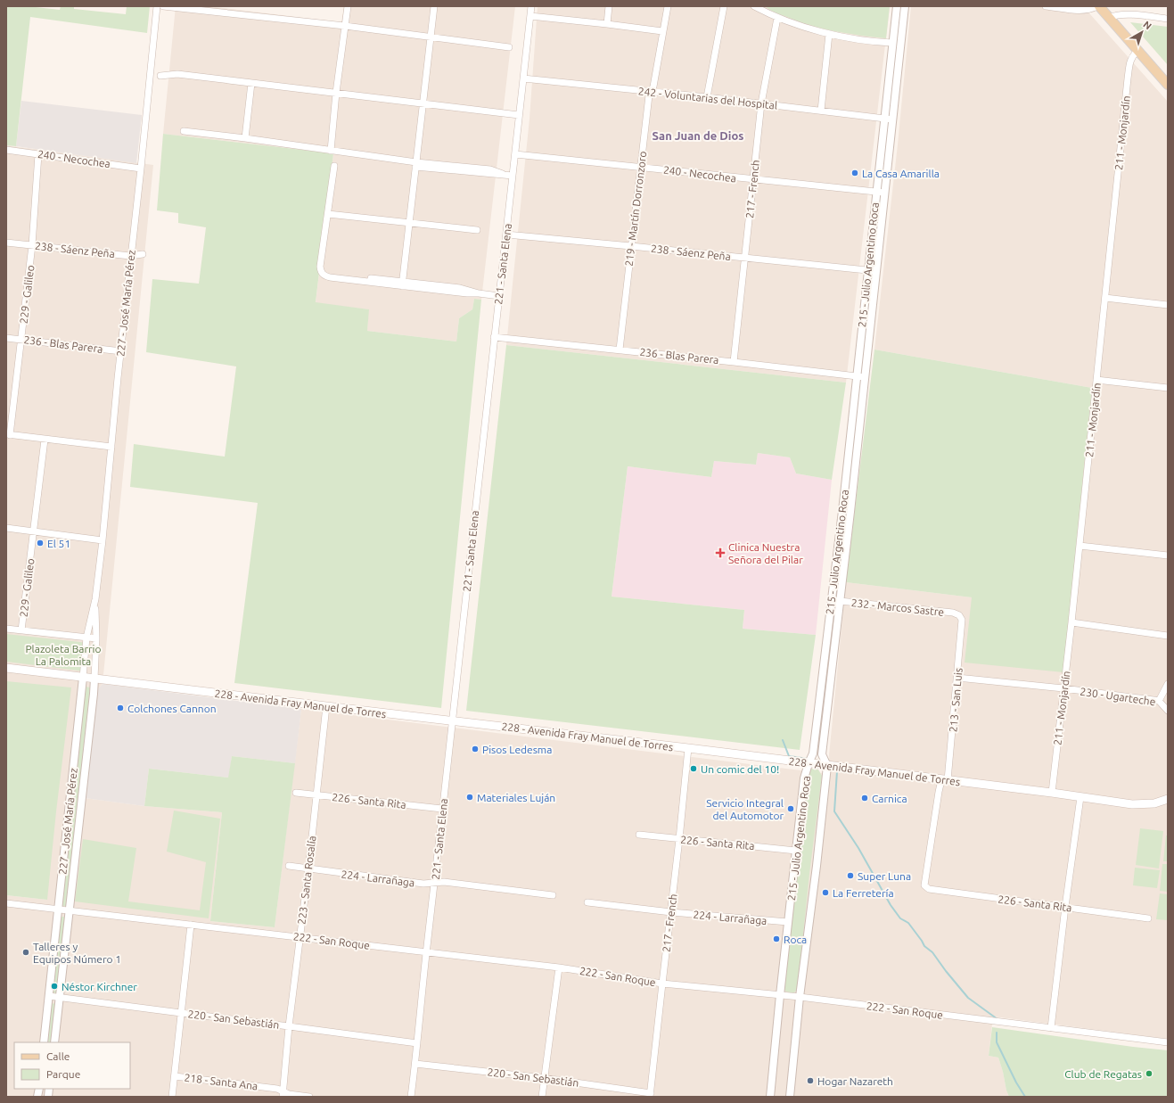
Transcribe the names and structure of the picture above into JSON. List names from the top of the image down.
{
  "streets": {
    "main road": ["228 - Avenida Fray Manuel de Torres"],
    "street": [
      "242 - Voluntarias del Hospital",
      "211 - Monjardín",
      "240 - Necochea",
      "217 - French",
      "219 - Martín Dorronzoro",
      "238 - Sáenz Peña",
      "221 - Santa Elena",
      "215 - Julio Argentino Roca",
      "229 - Galileo",
      "227 - José María Pérez",
      "236 - Blas Parera",
      "232 - Marcos Sastre",
      "230 - Ugarteche",
      "213 - San Luis",
      "226 - Santa Rita",
      "224 - Larrañaga",
      "223 - Santa Rosalía",
      "222 - San Roque",
      "220 - San Sebastián",
      "218 - Santa Ana"
    ]
  },
  "crossings": [
    ["242 - Voluntarias del Hospital", "217 - French"],
    ["242 - Voluntarias del Hospital", "219 - Martín Dorronzoro"],
    ["242 - Voluntarias del Hospital", "221 - Santa Elena"],
    ["242 - Voluntarias del Hospital", "215 - Julio Argentino Roca"],
    ["211 - Monjardín", "230 - Ugarteche"],
    ["211 - Monjardín", "228 - Avenida Fray Manuel de Torres"],
    ["240 - Necochea", "217 - French"],
    ["240 - Necochea", "219 - Martín Dorronzoro"],
    ["240 - Necochea", "221 - Santa Elena"],
    ["240 - Necochea", "215 - Julio Argentino Roca"],
    ["240 - Necochea", "229 - Galileo"],
    ["240 - Necochea", "227 - José María Pérez"],
    ["217 - French", "238 - Sáenz Peña"],
    ["217 - French", "236 - Blas Parera"],
    ["217 - French", "228 - Avenida Fray Manuel de Torres"],
    ["217 - French", "226 - Santa Rita"],
    ["217 - French", "224 - Larrañaga"],
    ["217 - French", "222 - San Roque"],
    ["217 - French", "220 - San Sebastián"],
    ["219 - Martín Dorronzoro", "238 - Sáenz Peña"],
    ["219 - Martín Dorronzoro", "236 - Blas Parera"],
    ["238 - Sáenz Peña", "221 - Santa Elena"],
    ["238 - Sáenz Peña", "215 - Julio Argentino Roca"],
    ["238 - Sáenz Peña", "229 - Galileo"],
    ["238 - Sáenz Peña", "227 - José María Pérez"],
    ["221 - Santa Elena", "236 - Blas Parera"],
    ["221 - Santa Elena", "228 - Avenida Fray Manuel de Torres"],
    ["221 - Santa Elena", "226 - Santa Rita"],
    ["221 - Santa Elena", "224 - Larrañaga"],
    ["221 - Santa Elena", "222 - San Roque"],
    ["221 - Santa Elena", "220 - San Sebastián"],
    ["215 - Julio Argentino Roca", "236 - Blas Parera"],
    ["215 - Julio Argentino Roca", "232 - Marcos Sastre"],
    ["215 - Julio Argentino Roca", "228 - Avenida Fray Manuel de Torres"],
    ["215 - Julio Argentino Roca", "226 - Santa Rita"],
    ["215 - Julio Argentino Roca", "224 - Larrañaga"],
    ["215 - Julio Argentino Roca", "222 - San Roque"],
    ["229 - Galileo", "236 - Blas Parera"],
    ["227 - José María Pérez", "236 - Blas Parera"],
    ["227 - José María Pérez", "228 - Avenida Fray Manuel de Torres"],
    ["227 - José María Pérez", "222 - San Roque"],
    ["227 - José María Pérez", "220 - San Sebastián"],
    ["232 - Marcos Sastre", "213 - San Luis"],
    ["230 - Ugarteche", "213 - San Luis"],
    ["213 - San Luis", "228 - Avenida Fray Manuel de Torres"],
    ["213 - San Luis", "226 - Santa Rita"],
    ["228 - Avenida Fray Manuel de Torres", "223 - Santa Rosalía"],
    ["226 - Santa Rita", "223 - Santa Rosalía"],
    ["224 - Larrañaga", "223 - Santa Rosalía"],
    ["223 - Santa Rosalía", "222 - San Roque"],
    ["223 - Santa Rosalía", "220 - San Sebastián"],
    ["223 - Santa Rosalía", "218 - Santa Ana"]
  ],
  "districts": ["San Juan de Dios"],
  "parks": ["Plazoleta Barrio La Palomita"],
  "places": {
    "other": [
      "La Casa Amarilla",
      "El 51",
      "Colchones Cannon",
      "Pisos Ledesma",
      "Un comic del 10!",
      "Materiales Luján",
      "Carnica",
      "Servicio Integral del Automotor",
      "Super Luna",
      "La Ferretería",
      "Roca",
      "Talleres y Equipos Número 1",
      "Néstor Kirchner",
      "Club de Regatas",
      "Hogar Nazareth"
    ],
    "health": ["Clinica Nuestra Señora del Pilar"]
  },
  "legend": ["Calle", "Parque"],
  "north": "top right"
}
